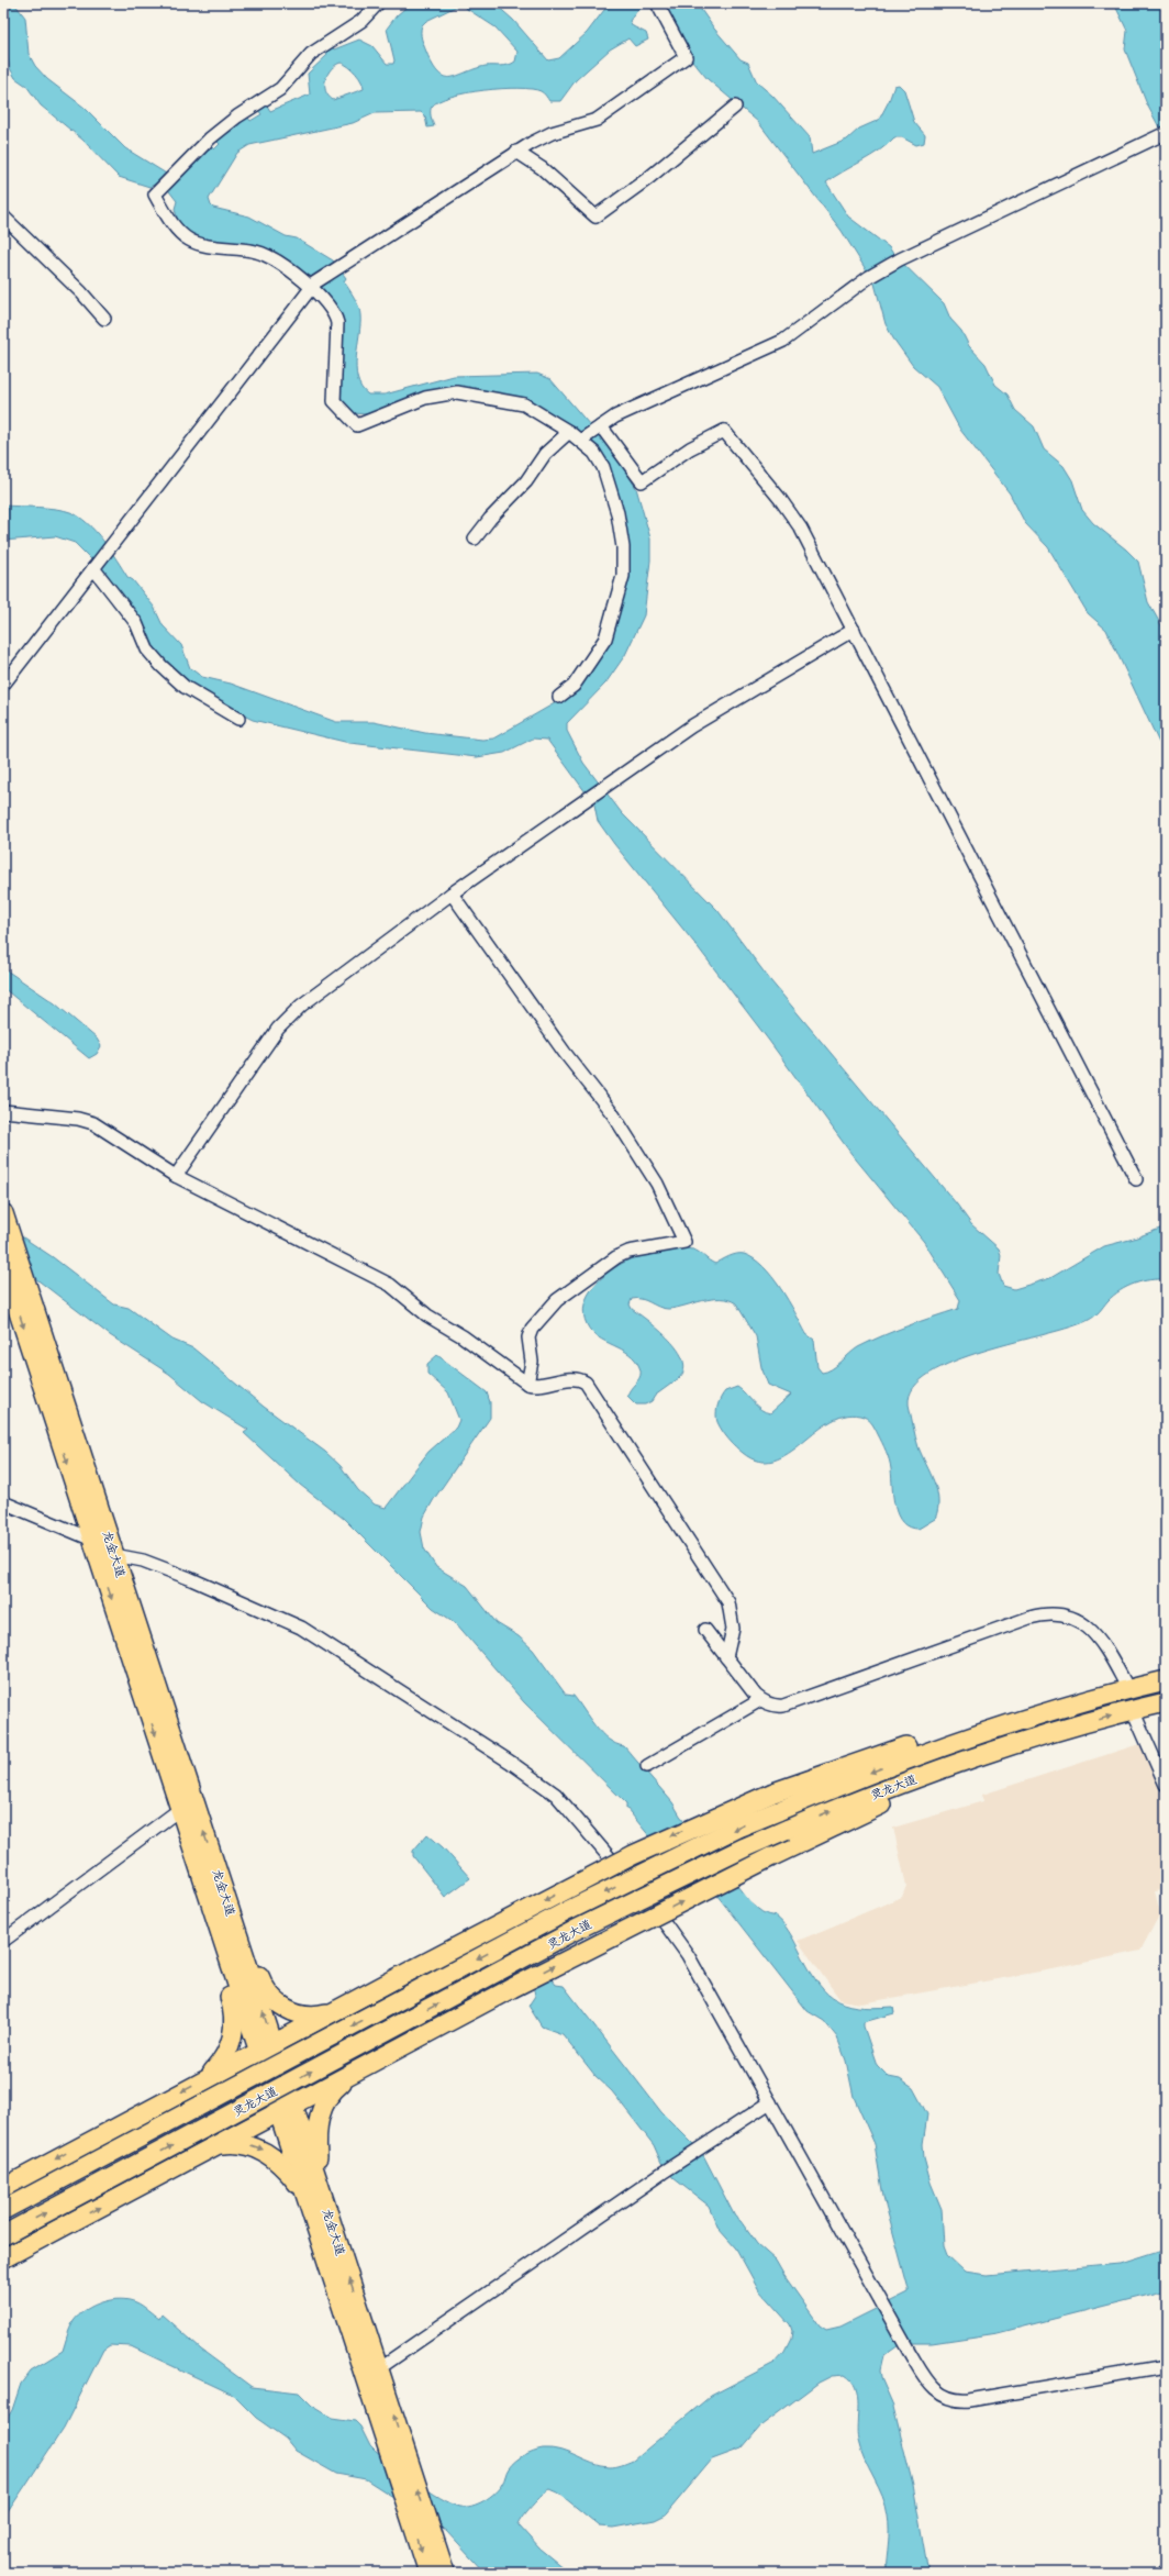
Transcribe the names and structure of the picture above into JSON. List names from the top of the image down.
{
  "streets": {
    "main road": ["龙金大道", "灵龙大道"]
  }
}
